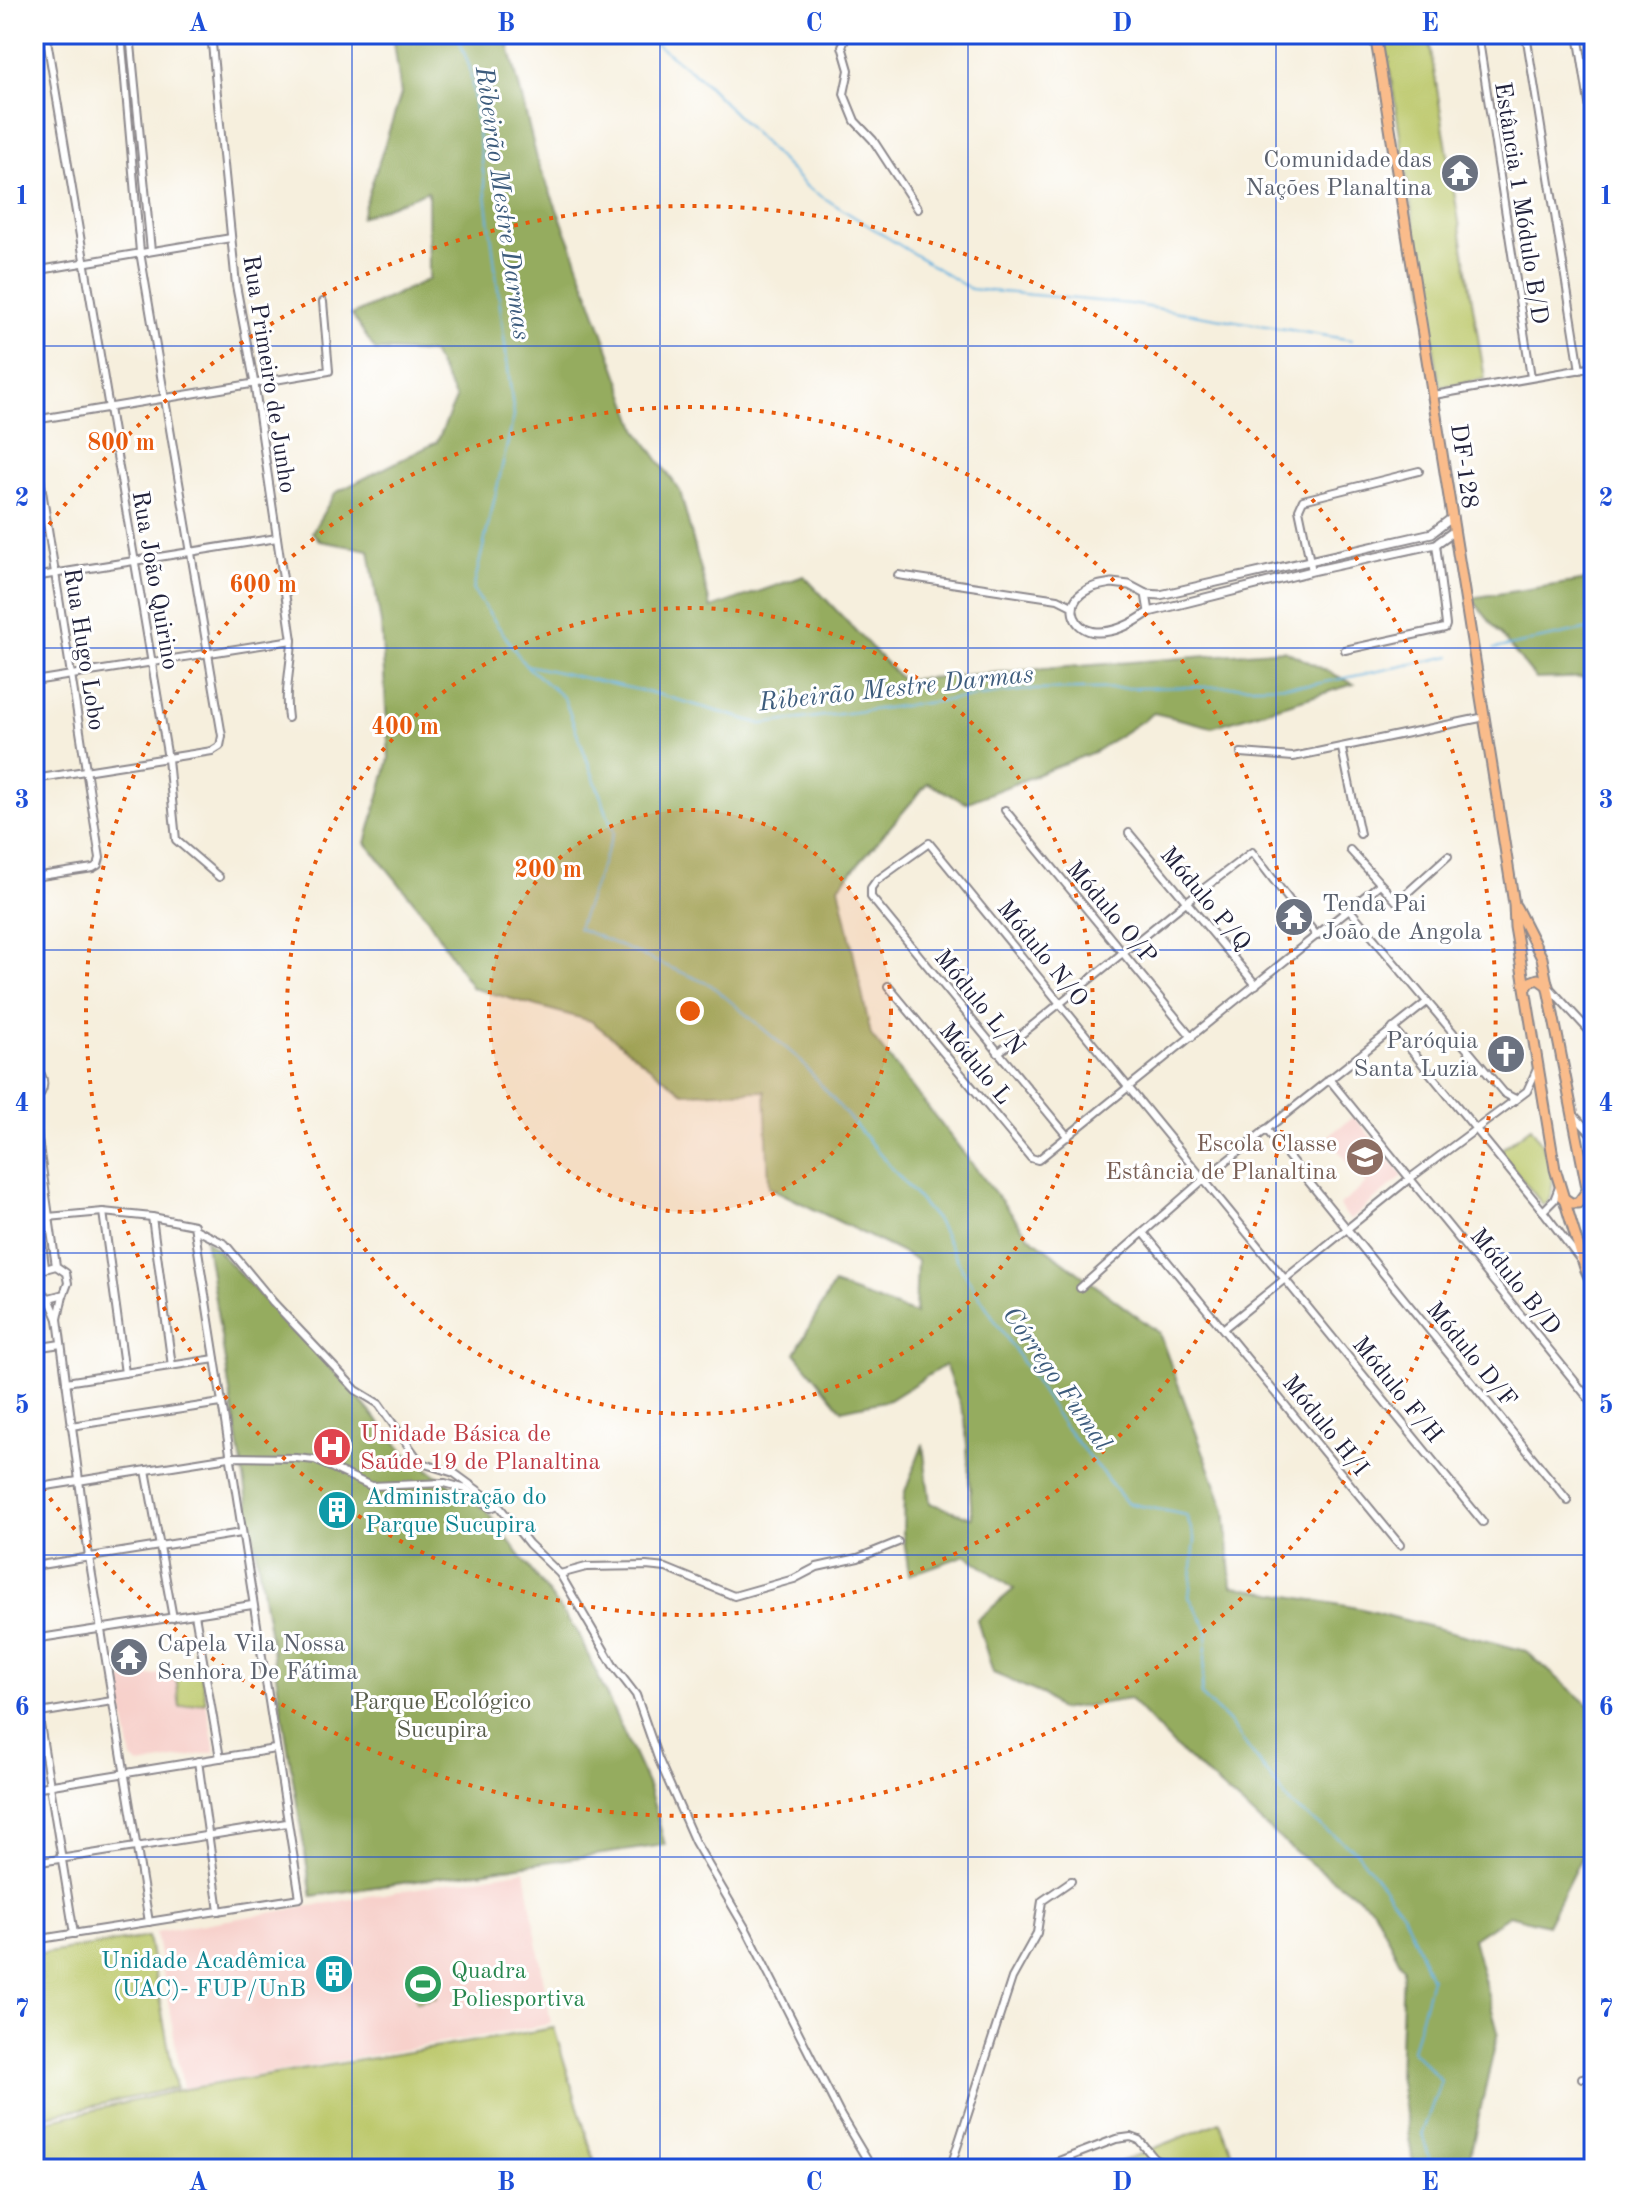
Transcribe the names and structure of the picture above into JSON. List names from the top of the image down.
{
  "streets": {
    "main road": ["DF-128"],
    "street": [
      "Estância 1 Módulo B/D",
      "Rua Primeiro de Junho",
      "Rua João Quirino",
      "Rua Hugo Lobo",
      "Módulo P/Q",
      "Módulo O/P",
      "Módulo N/O",
      "Módulo L/N",
      "Módulo L",
      "Módulo B/D",
      "Módulo D/F",
      "Módulo F/H",
      "Módulo H/I"
    ]
  },
  "crossings": [
    ["Módulo N/O", "Módulo L/N"],
    ["Módulo N/O", "Módulo F/H"],
    ["Módulo L/N", "Módulo L"]
  ],
  "water": ["Ribeirão Mestre Darmas", "Córrego Fumal"],
  "parks": ["Parque Ecológico Sucupira"],
  "places": {
    "temple": ["Comunidade das Nações Planaltina", "Tenda Pai João de Angola", "Capela Vila Nossa Senhora De Fátima"],
    "church": ["Paróquia Santa Luzia"],
    "school or university": ["Escola Classe Estância de Planaltina"],
    "hospital": ["Unidade Básica de Saúde 19 de Planaltina"],
    "building": ["Administração do Parque Sucupira", "Unidade Acadêmica (UAC)- FUP/UnB"],
    "sports": ["Quadra Poliesportiva"]
  },
  "grid": {
    "columns": [
      "A",
      "B",
      "C",
      "D",
      "E"
    ],
    "rows": [
      "1",
      "2",
      "3",
      "4",
      "5",
      "6",
      "7"
    ]
  },
  "rings": [
    "800 m",
    "600 m",
    "400 m",
    "200 m"
  ]
}
